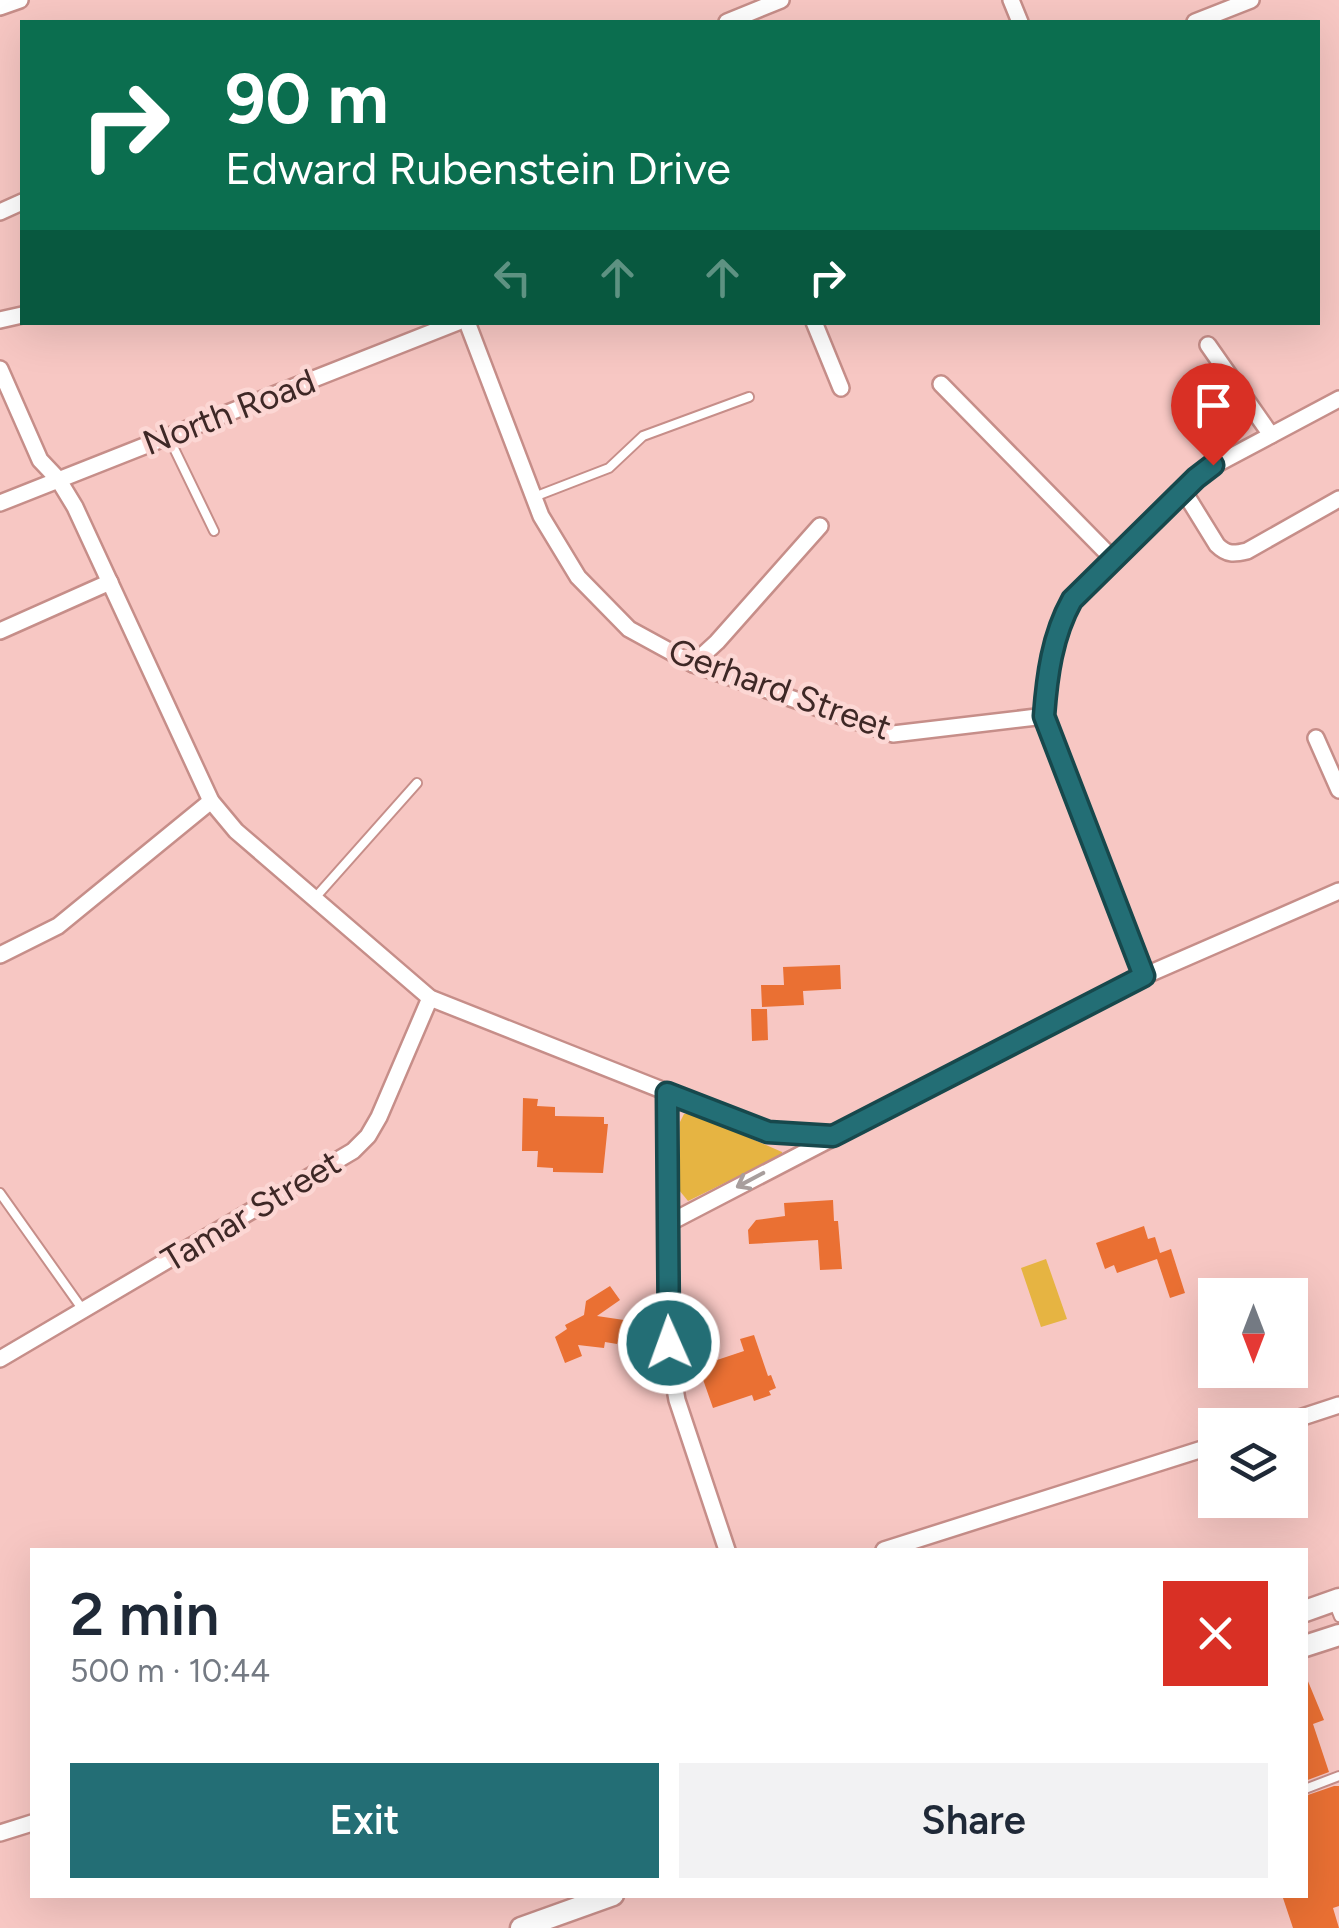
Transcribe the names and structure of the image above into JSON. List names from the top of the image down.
{
  "streets": {
    "street": ["North Road", "Gerhard Street", "Tamar Street"]
  },
  "north": "bottom",
  "page": {
    "turn": ["90 m", "Edward Rubenstein Drive"],
    "heading": ["2 min", "500 m · 10:44"],
    "buttons": ["Exit", "Share"]
  }
}
